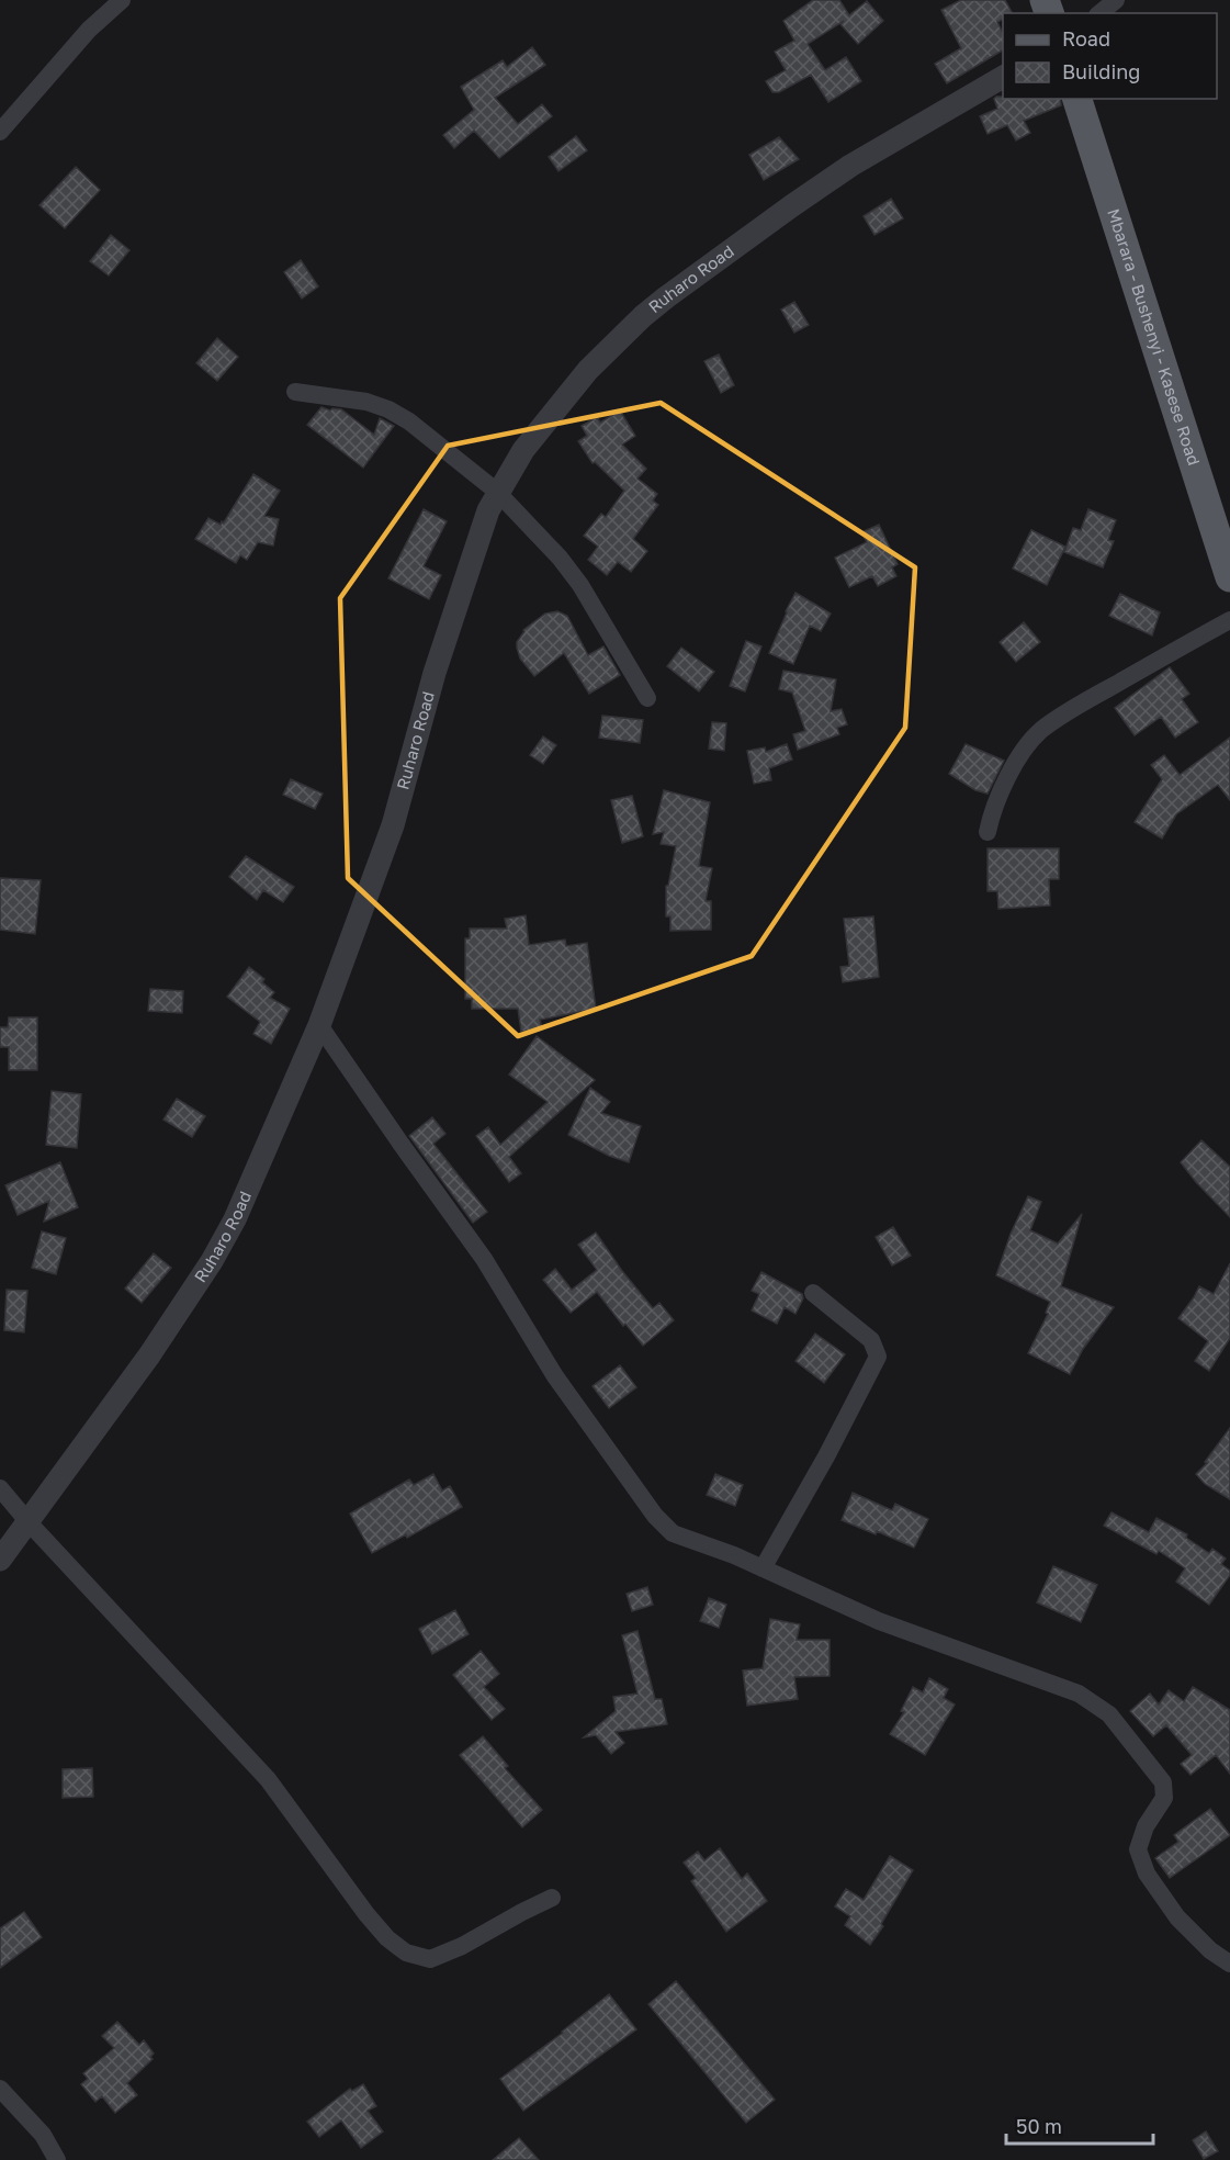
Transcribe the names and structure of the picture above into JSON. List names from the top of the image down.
{
  "streets": {
    "main road": ["Mbarara - Bushenyi - Kasese Road"],
    "street": ["Ruharo Road"]
  },
  "legend": ["Road", "Building"],
  "scale_bar": "50 m"
}
